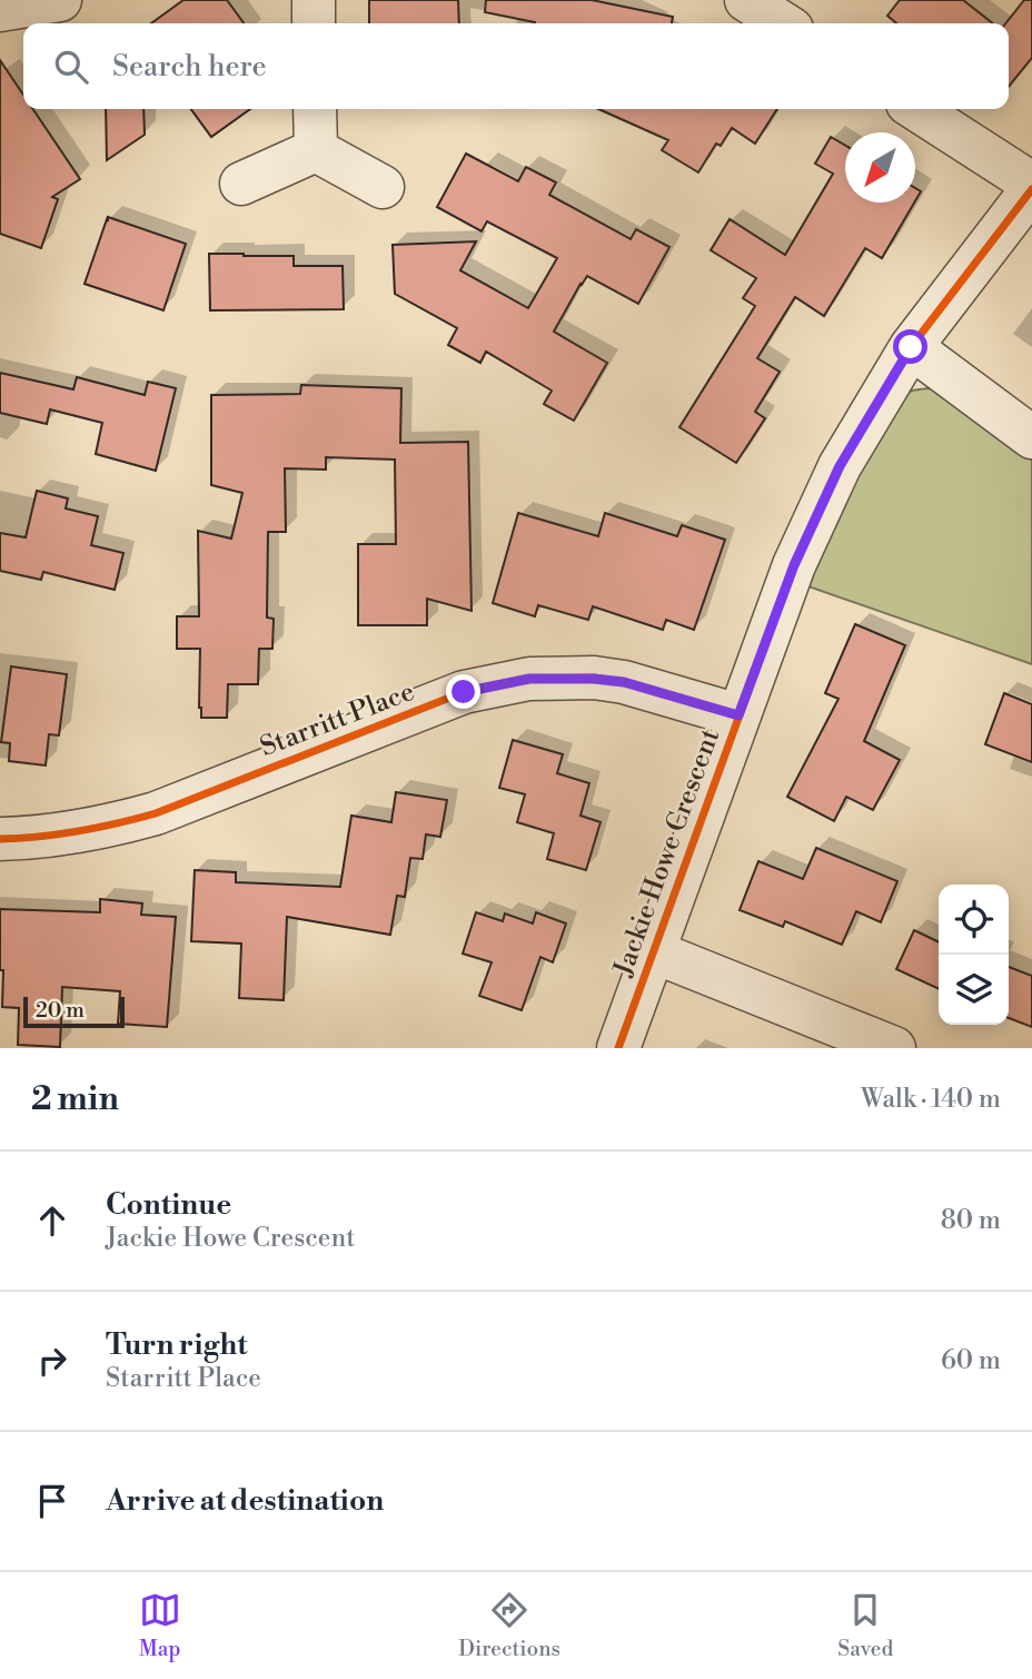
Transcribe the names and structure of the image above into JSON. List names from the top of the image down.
{
  "streets": {
    "street": ["Starritt Place", "Jackie Howe Crescent"]
  },
  "crossings": [
    ["Starritt Place", "Jackie Howe Crescent"]
  ],
  "scale_bar": "20 m",
  "north": "bottom left",
  "page": {
    "search": "Search here",
    "scale": "20 m",
    "heading": ["2 min", "Walk · 140 m"],
    "list": [
      ["Continue", "Jackie Howe Crescent", "80 m"],
      ["Turn right", "Starritt Place", "60 m"],
      "Arrive at destination"
    ],
    "nav": ["Map", "Directions", "Saved"]
  }
}
